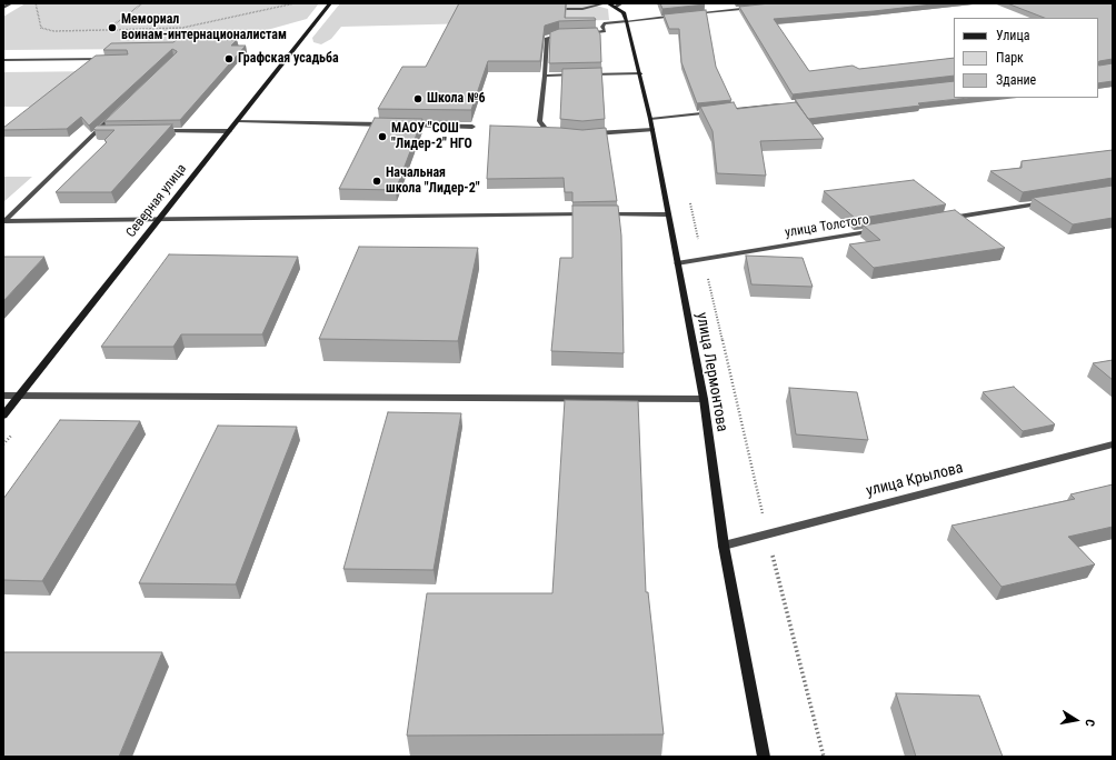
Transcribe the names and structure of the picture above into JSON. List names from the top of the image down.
{
  "streets": {
    "main road": ["Северная улица", "улица Лермонтова"],
    "street": ["улица Толстого", "улица Крылова"]
  },
  "crossings": [
    ["улица Толстого", "улица Лермонтова"],
    ["улица Лермонтова", "улица Крылова"]
  ],
  "places": [
    "Мемориал воинам-интернационалистам",
    "Графская усадьба",
    "Школа №6",
    "МАОУ \"СОШ \"Лидер-2\" НГО",
    "Начальная школа \"Лидер-2\""
  ],
  "legend": ["Улица", "Парк", "Здание"],
  "north": "right"
}
